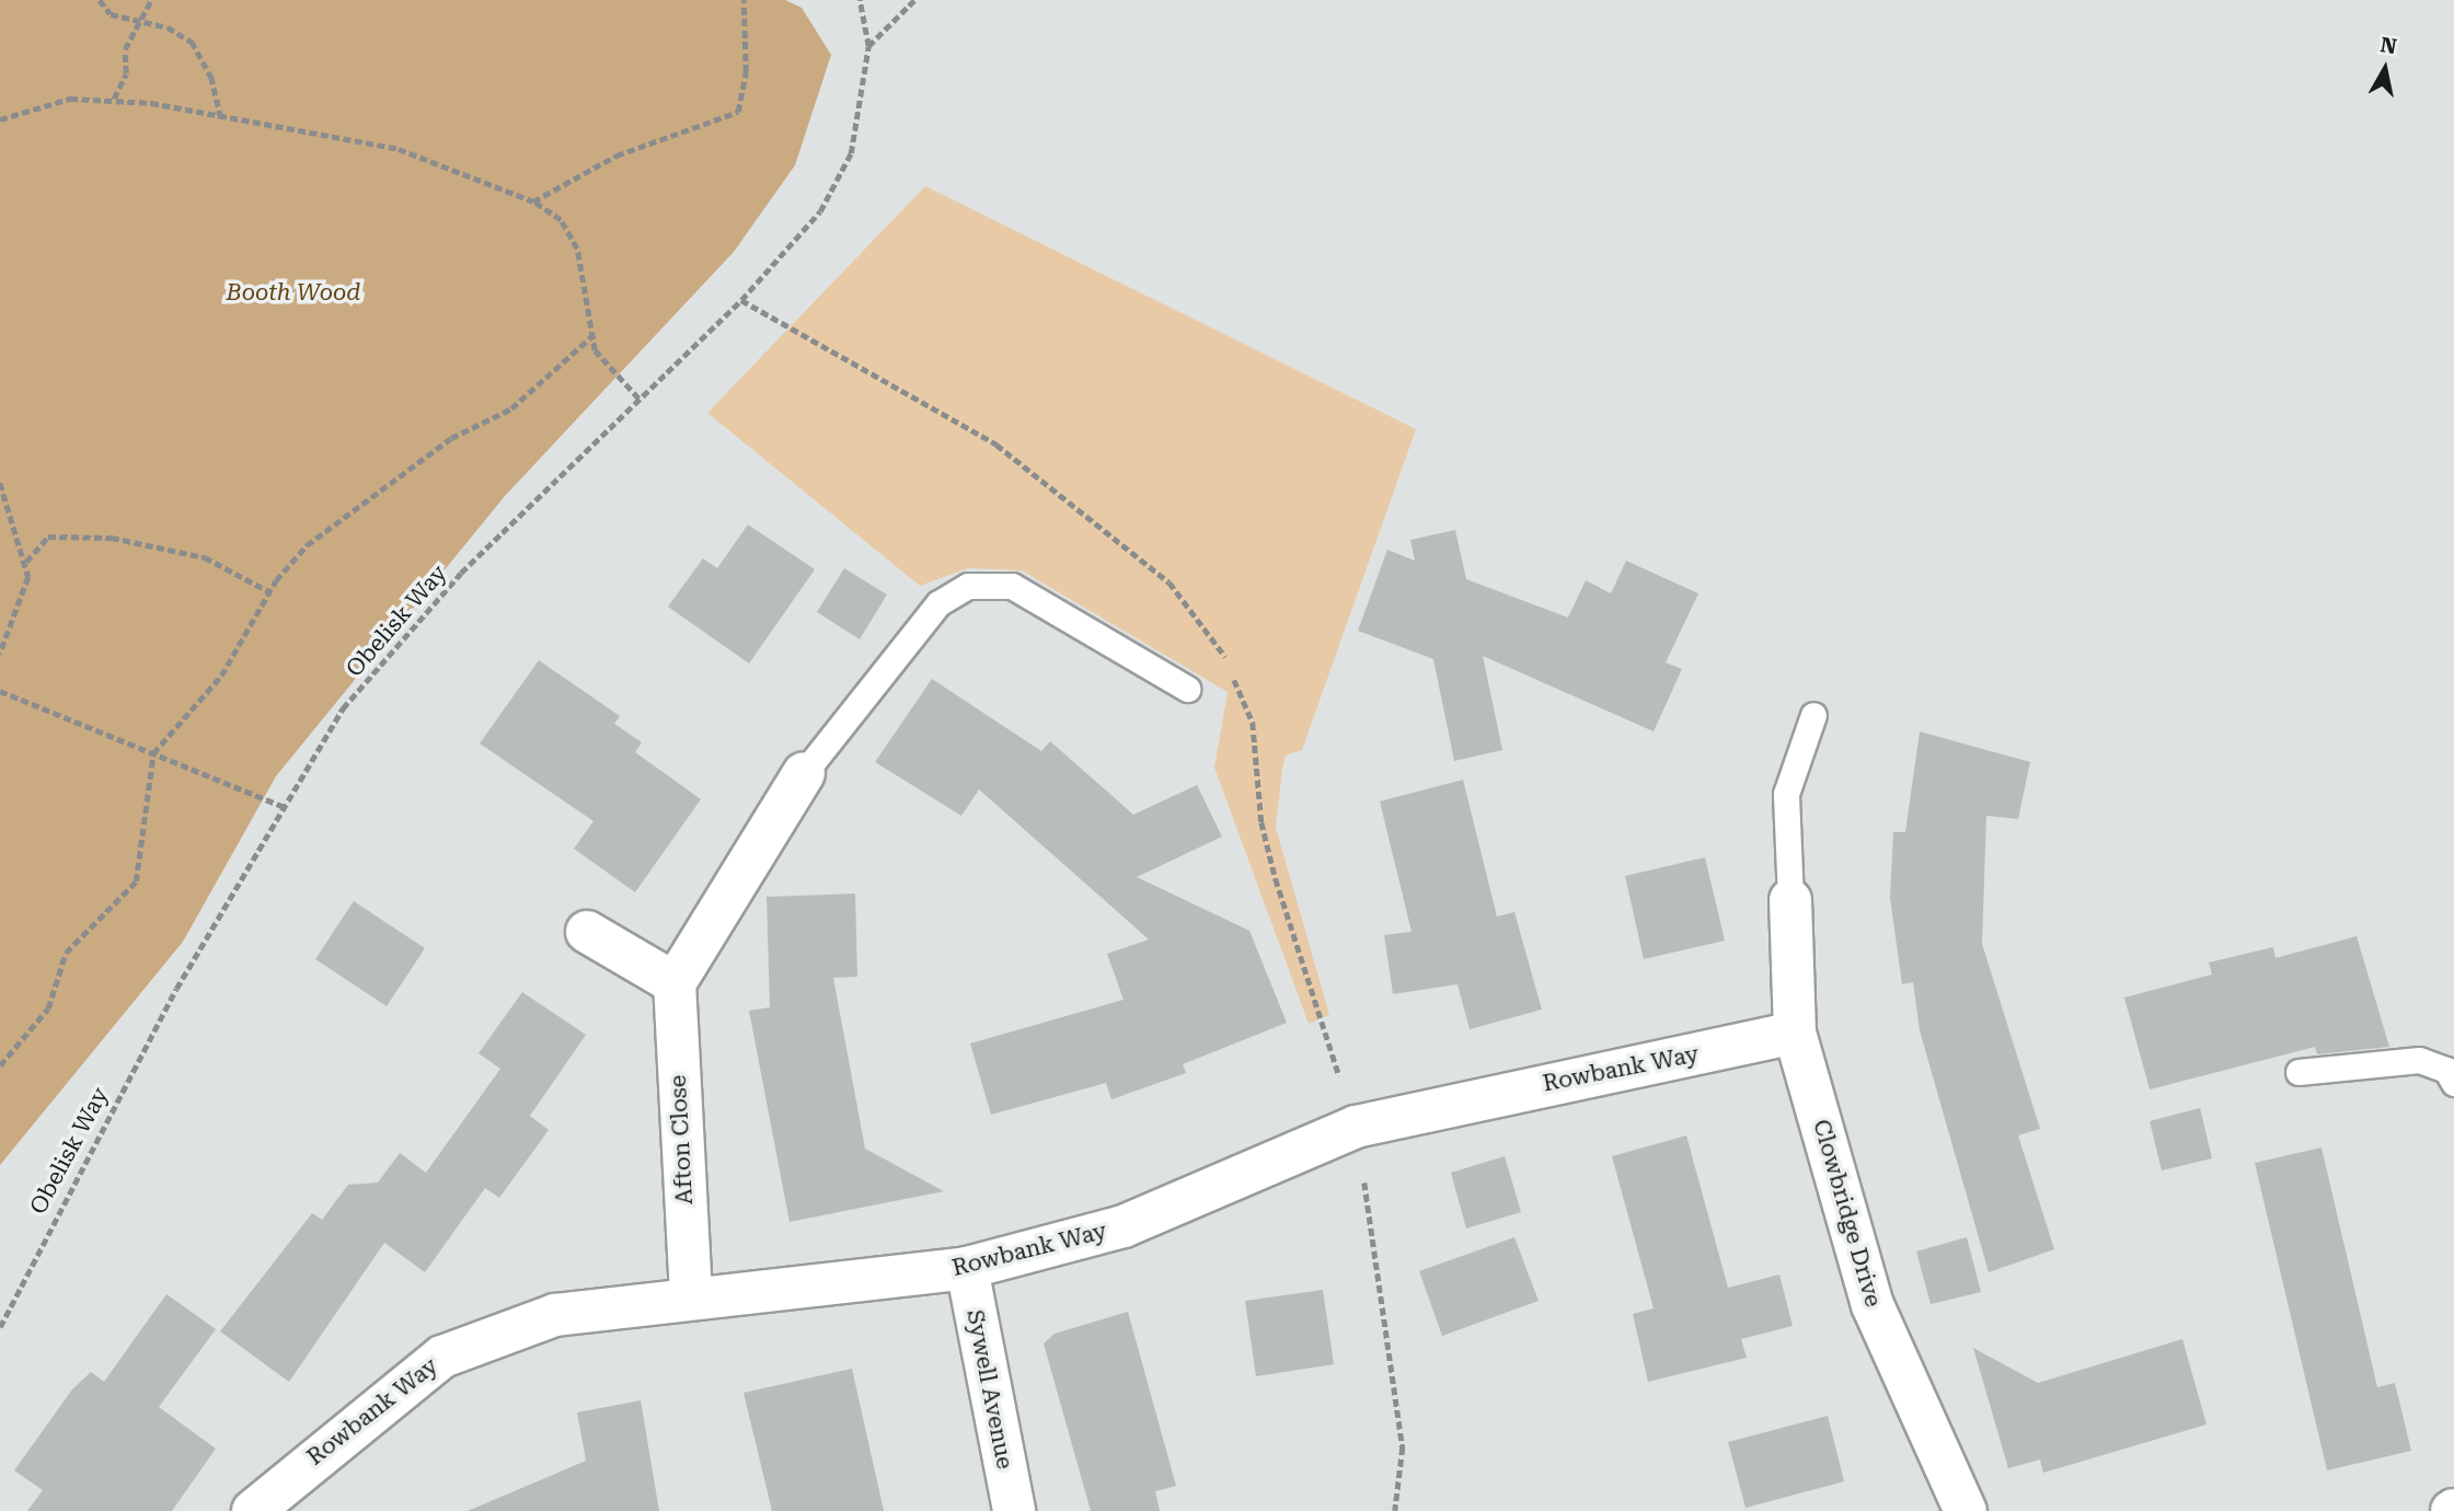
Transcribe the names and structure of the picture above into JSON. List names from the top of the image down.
{
  "streets": {
    "street": [
      "Rowbank Way",
      "Afton Close",
      "Clowbridge Drive",
      "Sywell Avenue"
    ],
    "path": ["Obelisk Way"]
  },
  "crossings": [
    ["Rowbank Way", "Afton Close"],
    ["Rowbank Way", "Clowbridge Drive"],
    ["Rowbank Way", "Sywell Avenue"]
  ],
  "parks": ["Booth Wood"],
  "north": "top"
}
